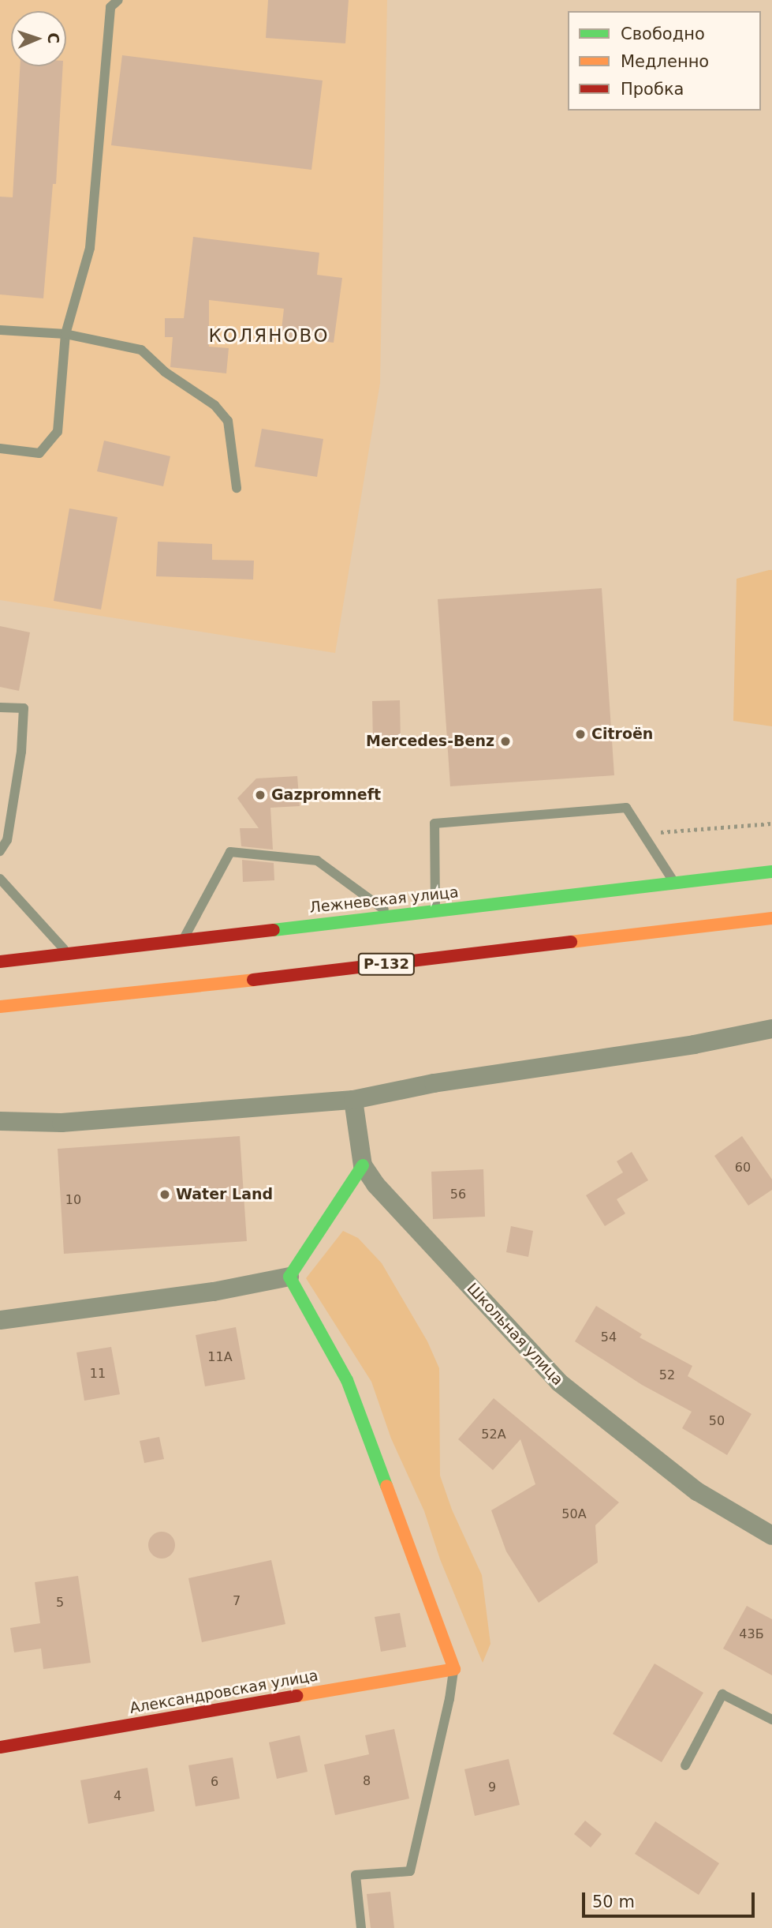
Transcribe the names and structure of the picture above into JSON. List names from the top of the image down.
{
  "streets": {
    "main road": ["Лежневская улица", "Р-132", "Александровская улица"],
    "street": ["Школьная улица"]
  },
  "districts": ["КОЛЯНОВО"],
  "places": [
    "Citroën",
    "Mercedes-Benz",
    "Gazpromneft",
    "Water Land"
  ],
  "house_numbers": [
    "60",
    "56",
    "10",
    "54",
    "11А",
    "11",
    "52",
    "50",
    "52А",
    "50А",
    "7",
    "5",
    "43Б",
    "8",
    "6",
    "9",
    "4"
  ],
  "legend": ["Свободно", "Медленно", "Пробка"],
  "scale_bar": "50 m",
  "north": "right"
}
